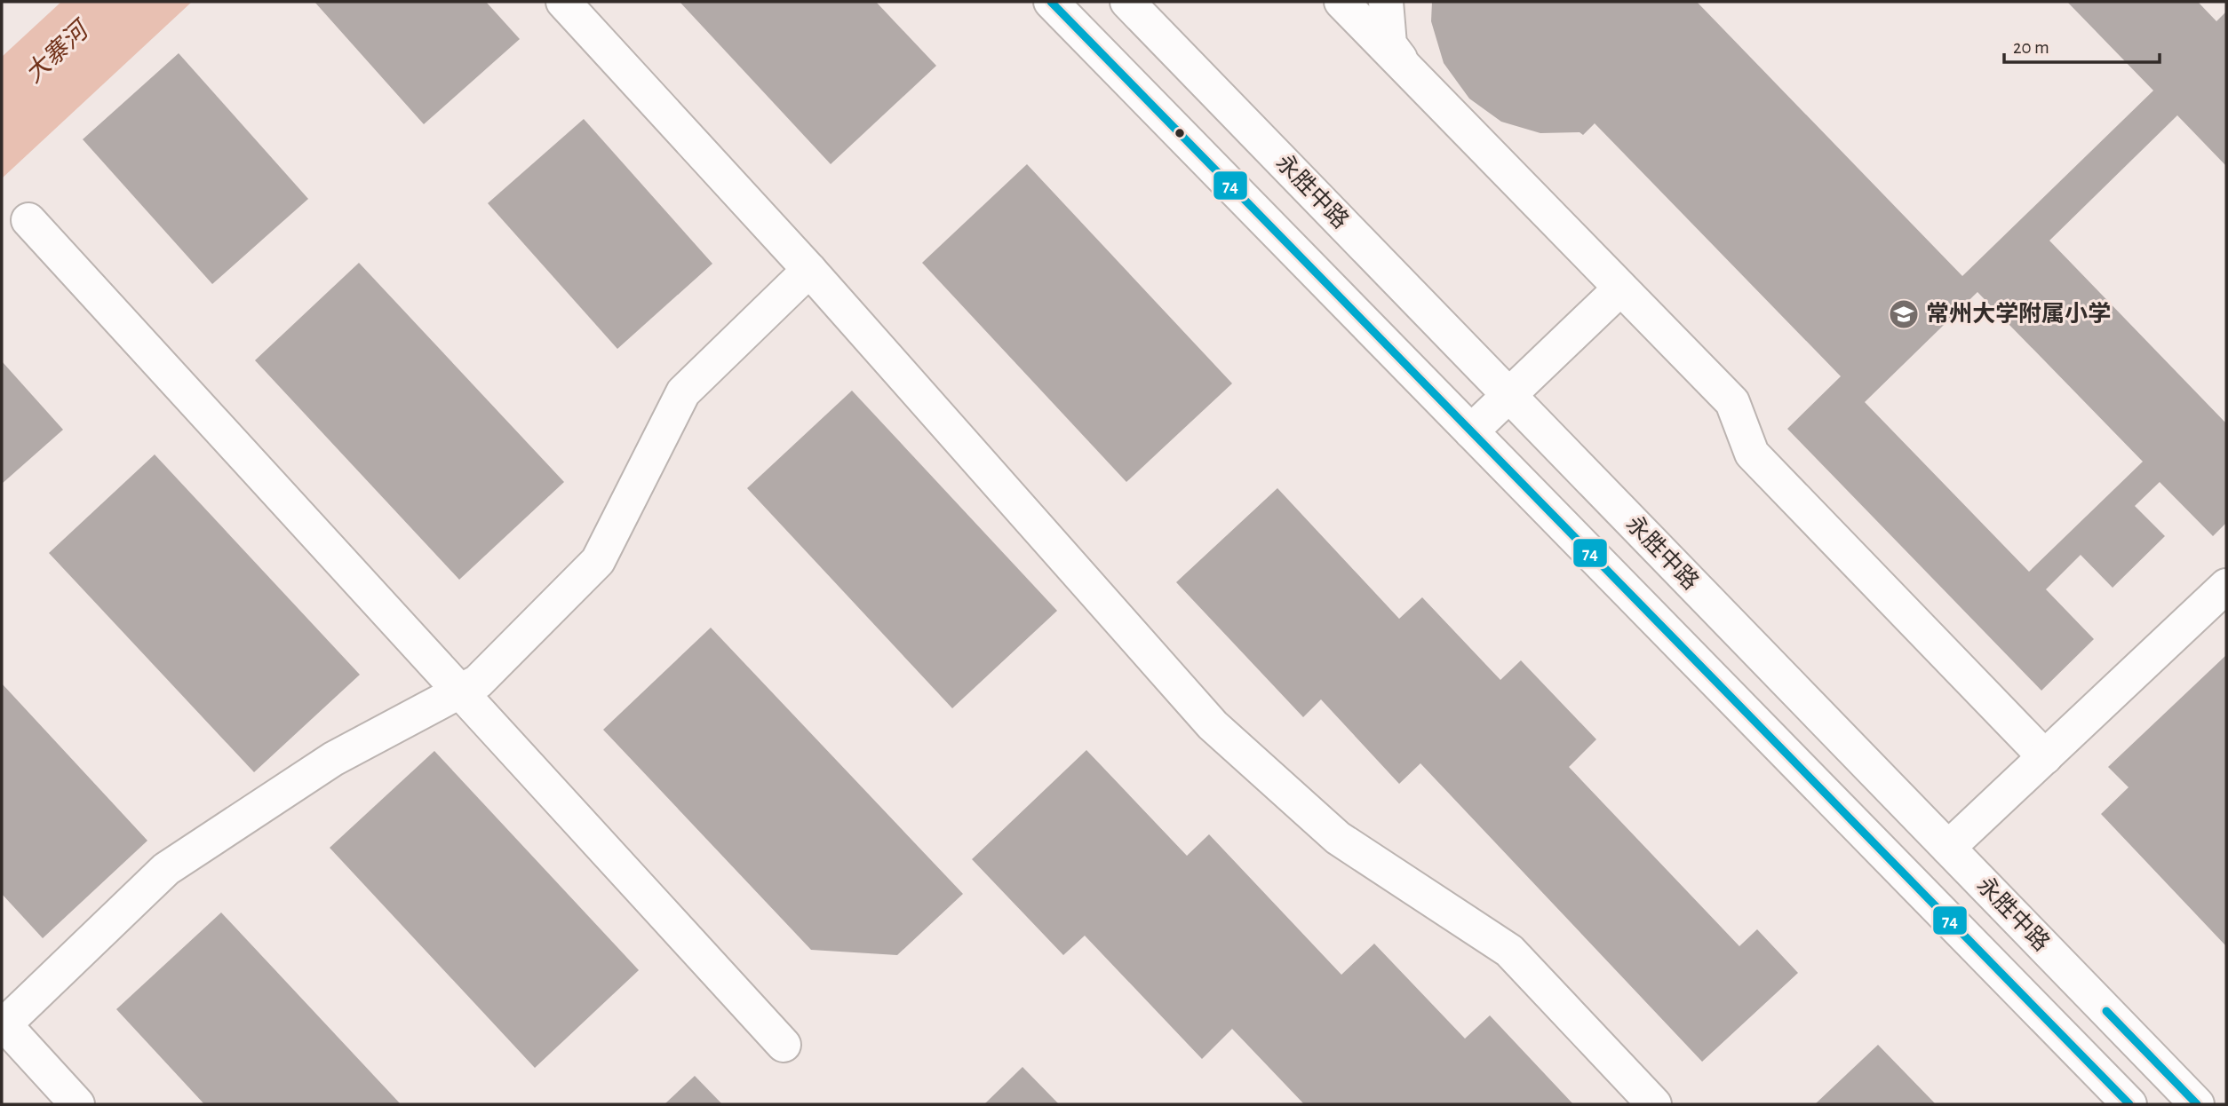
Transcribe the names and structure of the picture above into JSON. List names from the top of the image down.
{
  "streets": {
    "street": ["永胜中路"]
  },
  "water": ["大寨河"],
  "places": {
    "school or university": ["常州大学附属小学"]
  },
  "lines": ["transit line 74"],
  "scale_bar": "20 m"
}
